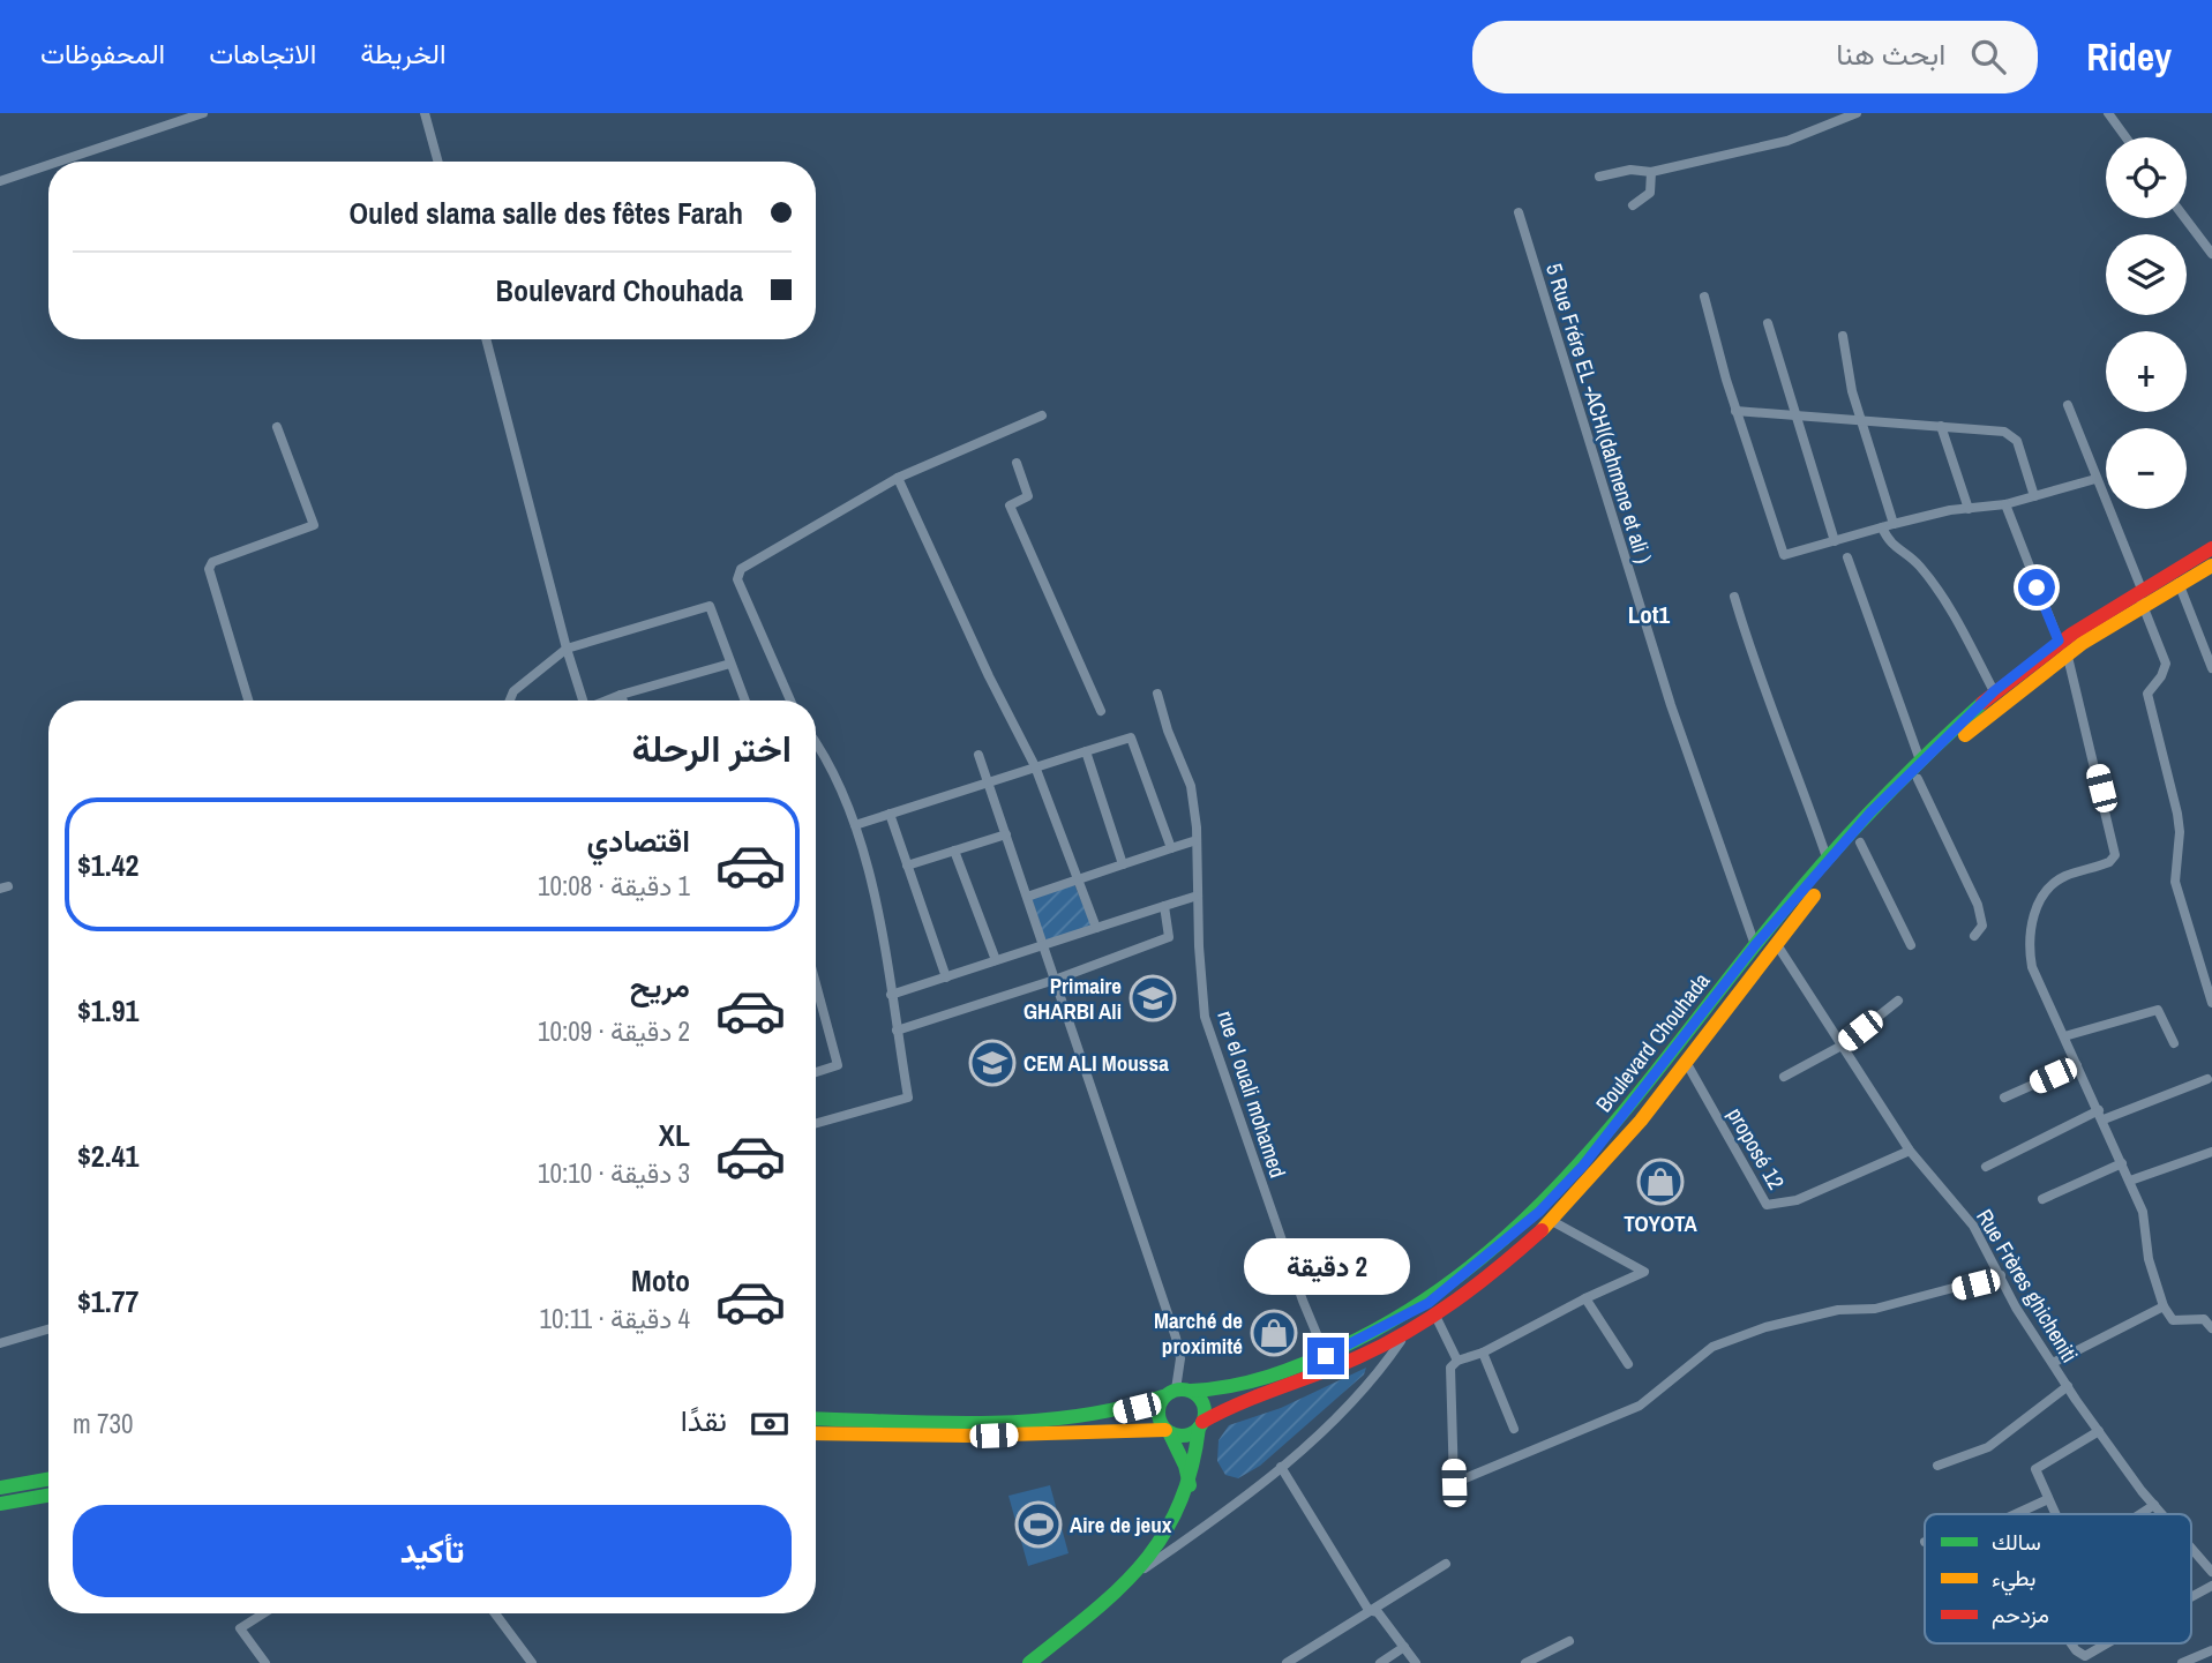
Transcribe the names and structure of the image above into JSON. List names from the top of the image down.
{
  "streets": {
    "main road": ["Boulevard Chouhada"],
    "street": [
      "5 Rue Frére EL -ACHI(dahmene et ali )",
      "rue el ouali mohamed",
      "proposé 12",
      "Rue Frères ghicheniti"
    ]
  },
  "crossings": [
    ["5 Rue Frére EL -ACHI(dahmene et ali )", "Boulevard Chouhada"],
    ["Boulevard Chouhada", "rue el ouali mohamed"],
    ["Boulevard Chouhada", "Rue Frères ghicheniti"],
    ["proposé 12", "Rue Frères ghicheniti"]
  ],
  "districts": ["Lot1"],
  "places": {
    "school or university": ["Primaire GHARBI Ali", "CEM ALI Moussa"],
    "shop": ["TOYOTA", "Marché de proximité"],
    "sports": ["Aire de jeux"]
  },
  "legend": ["سالك", "بطيء", "مزدحم"],
  "page": {
    "header": "Ridey",
    "search": "ابحث هنا",
    "nav": ["الخريطة", "الاتجاهات", "المحفوظات"],
    "map_buttons": ["+", "−"],
    "banner": ["Ouled slama salle des fêtes Farah", "Boulevard Chouhada"],
    "heading": "اختر الرحلة",
    "list": [
      {
        "name": "اقتصادي",
        "note": "1 دقيقة · 10:08",
        "value": "$1.42"
      },
      {
        "name": "مريح",
        "note": "2 دقيقة · 10:09",
        "value": "$1.91"
      },
      {
        "name": "XL",
        "note": "3 دقيقة · 10:10",
        "value": "$2.41"
      },
      {
        "name": "Moto",
        "note": "4 دقيقة · 10:11",
        "value": "$1.77"
      }
    ],
    "bubble": "2 دقيقة",
    "pay": ["نقدًا", "730 m"],
    "buttons": "تأكيد"
  }
}
